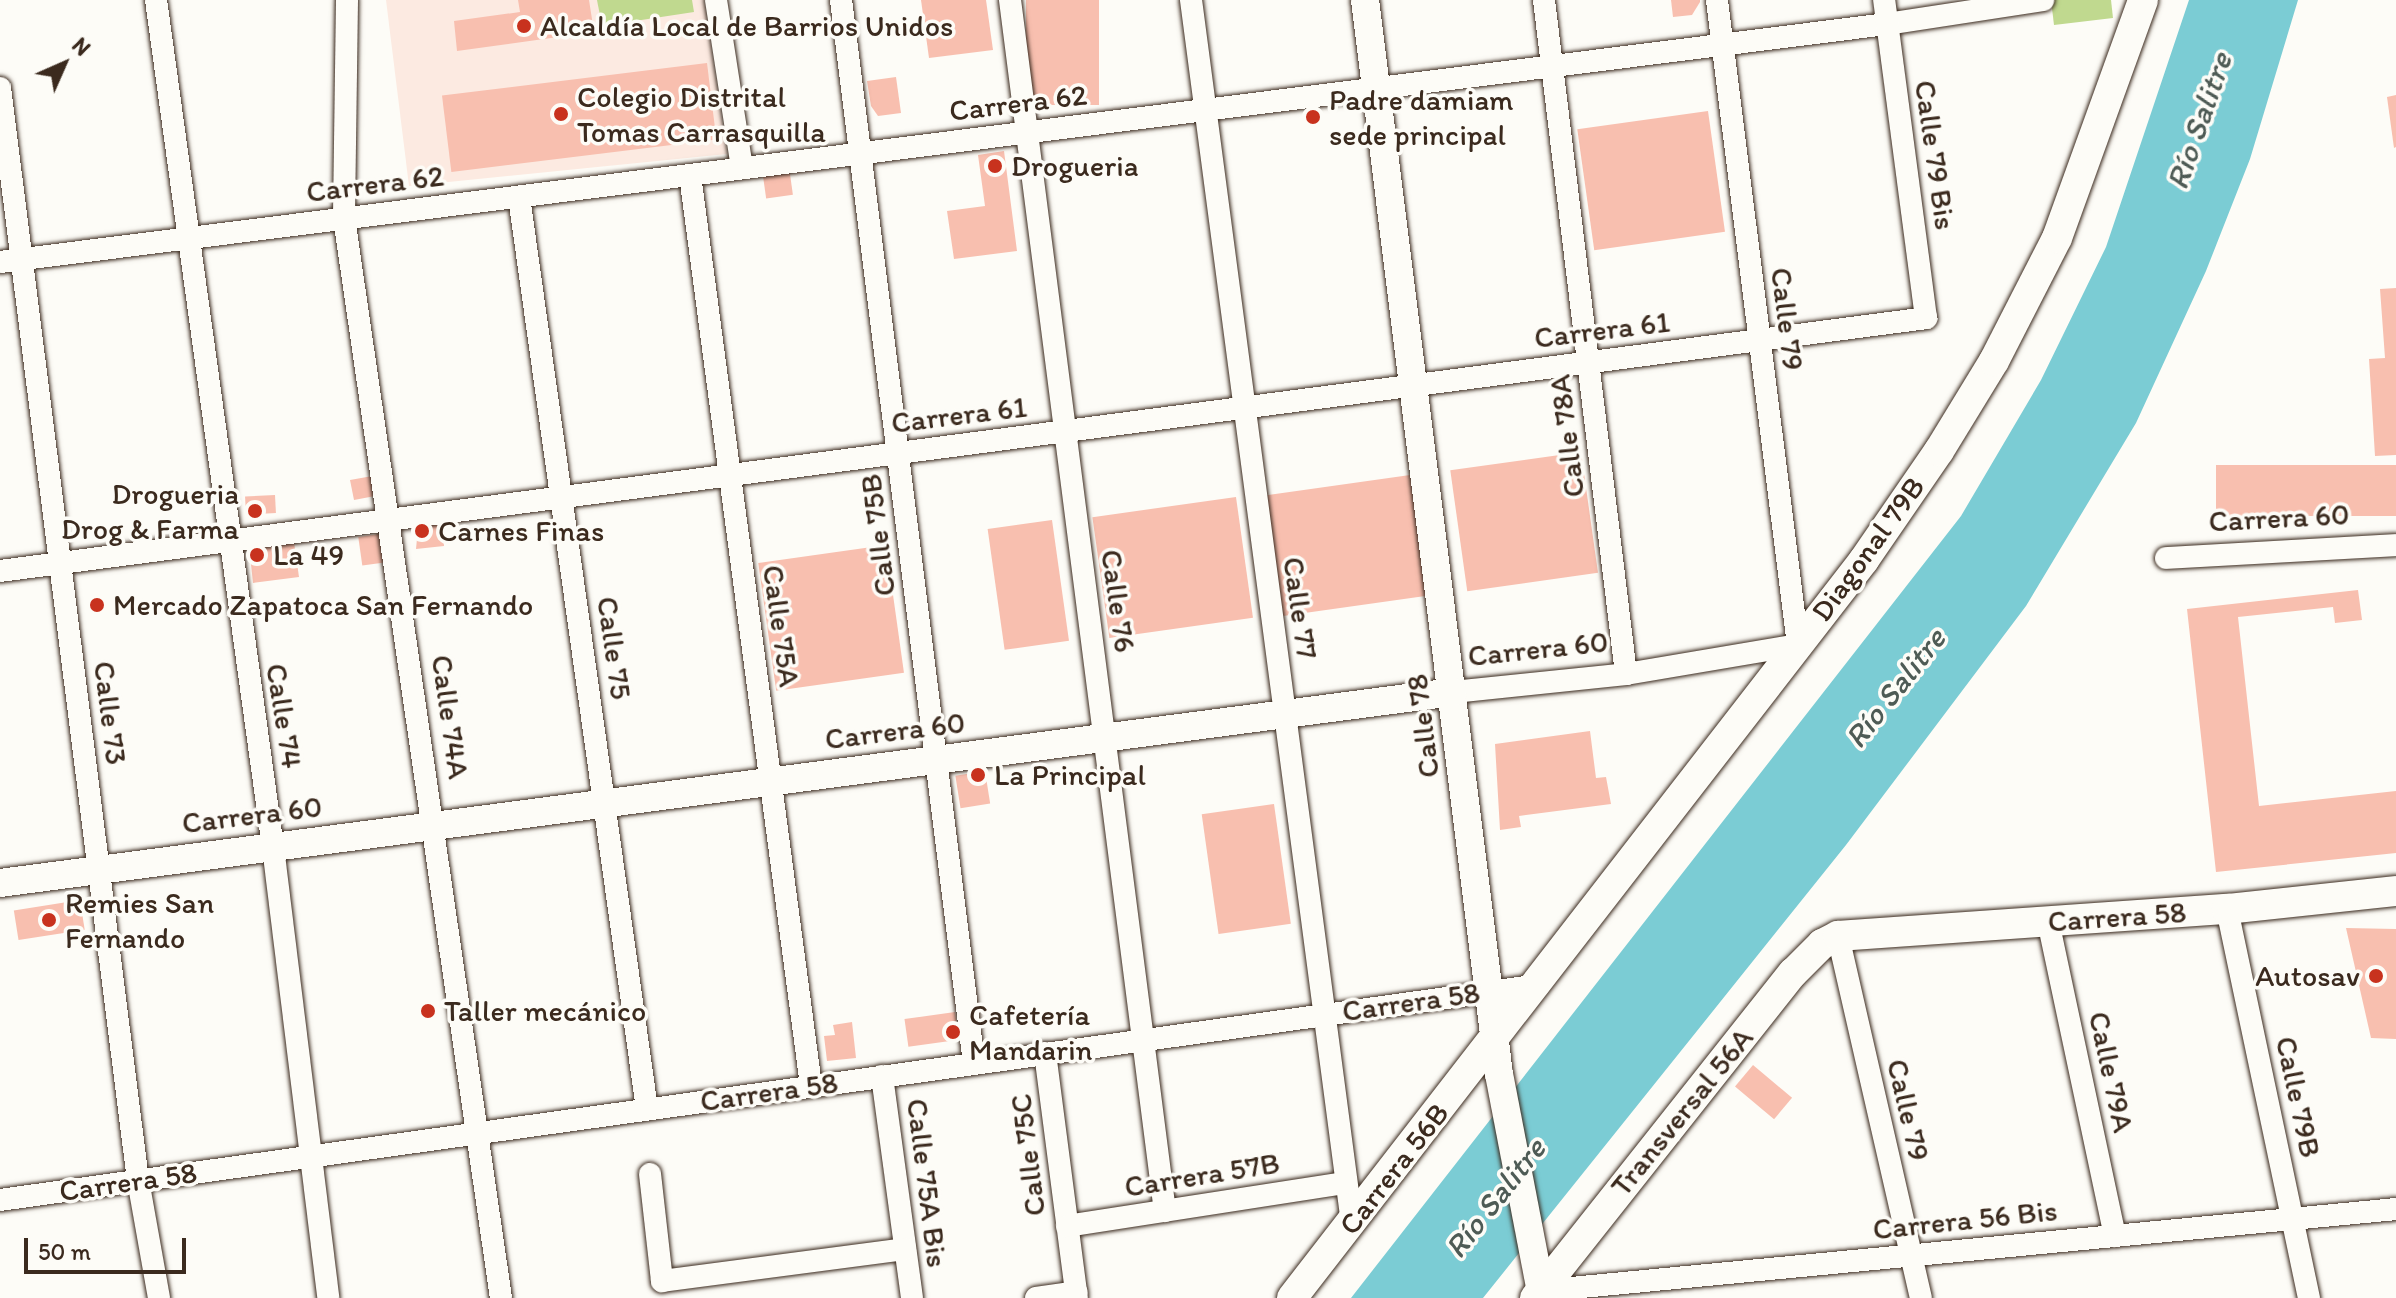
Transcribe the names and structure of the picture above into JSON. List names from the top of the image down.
{
  "streets": {
    "main road": [
      "Diagonal 79B",
      "Carrera 58",
      "Transversal 56A",
      "Carrera 56B"
    ],
    "street": [
      "Carrera 62",
      "Calle 79 Bis",
      "Calle 79",
      "Carrera 61",
      "Calle 78A",
      "Carrera 60",
      "Calle 75B",
      "Calle 76",
      "Calle 77",
      "Calle 75A",
      "Calle 75",
      "Calle 73",
      "Calle 74",
      "Calle 74A",
      "Calle 78",
      "Calle 79A",
      "Calle 79B",
      "Calle 75C",
      "Carrera 57B",
      "Calle 75A Bis",
      "Carrera 56 Bis"
    ]
  },
  "crossings": [
    ["Carrera 62", "Calle 79 Bis"],
    ["Carrera 62", "Calle 79"],
    ["Carrera 62", "Calle 78A"],
    ["Carrera 62", "Calle 75B"],
    ["Carrera 62", "Calle 76"],
    ["Carrera 62", "Calle 77"],
    ["Carrera 62", "Calle 75A"],
    ["Carrera 62", "Calle 75"],
    ["Carrera 62", "Calle 73"],
    ["Carrera 62", "Calle 74"],
    ["Carrera 62", "Calle 74A"],
    ["Carrera 62", "Calle 78"],
    ["Calle 79 Bis", "Carrera 61"],
    ["Calle 79", "Carrera 61"],
    ["Calle 79", "Carrera 60"],
    ["Calle 79", "Diagonal 79B"],
    ["Calle 79", "Carrera 58"],
    ["Calle 79", "Transversal 56A"],
    ["Calle 79", "Carrera 56 Bis"],
    ["Carrera 61", "Calle 78A"],
    ["Carrera 61", "Calle 75B"],
    ["Carrera 61", "Calle 76"],
    ["Carrera 61", "Calle 77"],
    ["Carrera 61", "Calle 75A"],
    ["Carrera 61", "Calle 75"],
    ["Carrera 61", "Calle 73"],
    ["Carrera 61", "Calle 74"],
    ["Carrera 61", "Calle 74A"],
    ["Carrera 61", "Calle 78"],
    ["Calle 78A", "Carrera 60"],
    ["Carrera 60", "Calle 75B"],
    ["Carrera 60", "Diagonal 79B"],
    ["Carrera 60", "Calle 76"],
    ["Carrera 60", "Calle 77"],
    ["Carrera 60", "Calle 75A"],
    ["Carrera 60", "Calle 75"],
    ["Carrera 60", "Calle 73"],
    ["Carrera 60", "Calle 74"],
    ["Carrera 60", "Calle 74A"],
    ["Carrera 60", "Calle 78"],
    ["Calle 75B", "Carrera 58"],
    ["Diagonal 79B", "Calle 78"],
    ["Diagonal 79B", "Carrera 58"],
    ["Diagonal 79B", "Carrera 56B"],
    ["Calle 76", "Carrera 58"],
    ["Calle 76", "Carrera 57B"],
    ["Calle 77", "Carrera 58"],
    ["Calle 77", "Carrera 56B"],
    ["Calle 77", "Carrera 57B"],
    ["Calle 75A", "Carrera 58"],
    ["Calle 75", "Carrera 58"],
    ["Calle 73", "Carrera 58"],
    ["Calle 74", "Carrera 58"],
    ["Calle 74A", "Carrera 58"],
    ["Calle 78", "Carrera 58"],
    ["Calle 78", "Transversal 56A"],
    ["Calle 78", "Carrera 56B"],
    ["Calle 78", "Carrera 56 Bis"],
    ["Carrera 58", "Calle 79A"],
    ["Carrera 58", "Calle 79B"],
    ["Carrera 58", "Transversal 56A"],
    ["Carrera 58", "Calle 75C"],
    ["Carrera 58", "Calle 75A Bis"],
    ["Calle 79A", "Carrera 56 Bis"],
    ["Calle 79B", "Carrera 56 Bis"],
    ["Transversal 56A", "Carrera 56 Bis"],
    ["Calle 75C", "Carrera 57B"]
  ],
  "water": ["Río Salitre"],
  "places": [
    "Alcaldía Local de Barrios Unidos",
    "Colegio Distrital Tomas Carrasquilla",
    "Padre damiam sede principal",
    "Drogueria",
    "Drogueria Drog & Farma",
    "Carnes Finas",
    "La 49",
    "Mercado Zapatoca San Fernando",
    "La Principal",
    "Remies San Fernando",
    "Autosav",
    "Taller mecánico",
    "Cafetería Mandarin"
  ],
  "scale_bar": "50 m",
  "north": "top right"
}
